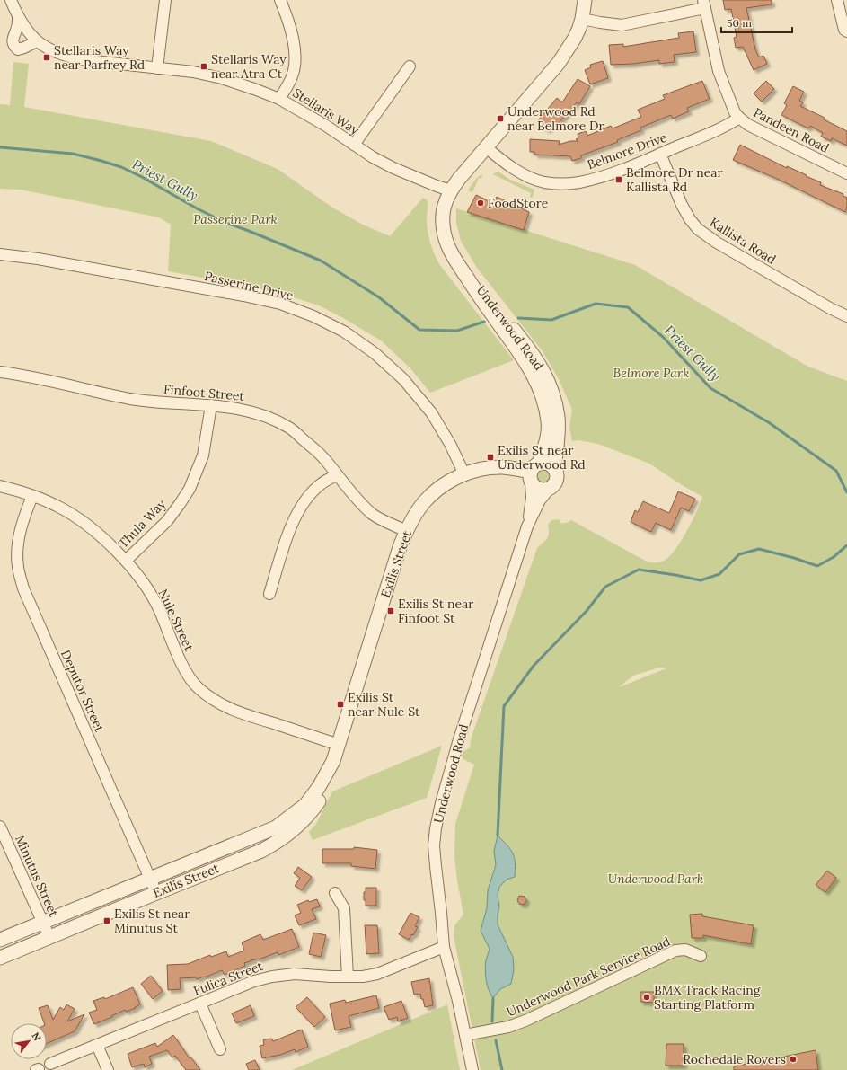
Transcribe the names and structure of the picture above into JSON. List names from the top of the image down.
{
  "streets": {
    "street": [
      "Stellaris Way",
      "Pandeen Road",
      "Belmore Drive",
      "Kallista Road",
      "Passerine Drive",
      "Underwood Road",
      "Finfoot Street",
      "Thula Way",
      "Exilis Street",
      "Nule Street",
      "Deputor Street",
      "Minutus Street",
      "Underwood Park Service Road",
      "Fulica Street"
    ]
  },
  "crossings": [
    ["Stellaris Way", "Underwood Road"],
    ["Pandeen Road", "Belmore Drive"],
    ["Belmore Drive", "Kallista Road"],
    ["Belmore Drive", "Underwood Road"],
    ["Passerine Drive", "Exilis Street"],
    ["Underwood Road", "Exilis Street"],
    ["Underwood Road", "Underwood Park Service Road"],
    ["Underwood Road", "Fulica Street"],
    ["Finfoot Street", "Thula Way"],
    ["Finfoot Street", "Exilis Street"],
    ["Thula Way", "Nule Street"],
    ["Exilis Street", "Nule Street"],
    ["Exilis Street", "Deputor Street"],
    ["Exilis Street", "Minutus Street"],
    ["Nule Street", "Deputor Street"]
  ],
  "water": ["Priest Gully"],
  "parks": ["Passerine Park", "Belmore Park", "Underwood Park"],
  "places": {
    "transit": [
      "Stellaris Way near Parfrey Rd",
      "Stellaris Way near Atra Ct",
      "Underwood Rd near Belmore Dr",
      "Belmore Dr near Kallista Rd",
      "Exilis St near Underwood Rd",
      "Exilis St near Finfoot St",
      "Exilis St near Nule St",
      "Exilis St near Minutus St"
    ],
    "other": ["FoodStore", "BMX Track Racing Starting Platform", "Rochedale Rovers"]
  },
  "scale_bar": "50 m",
  "north": "top right"
}
